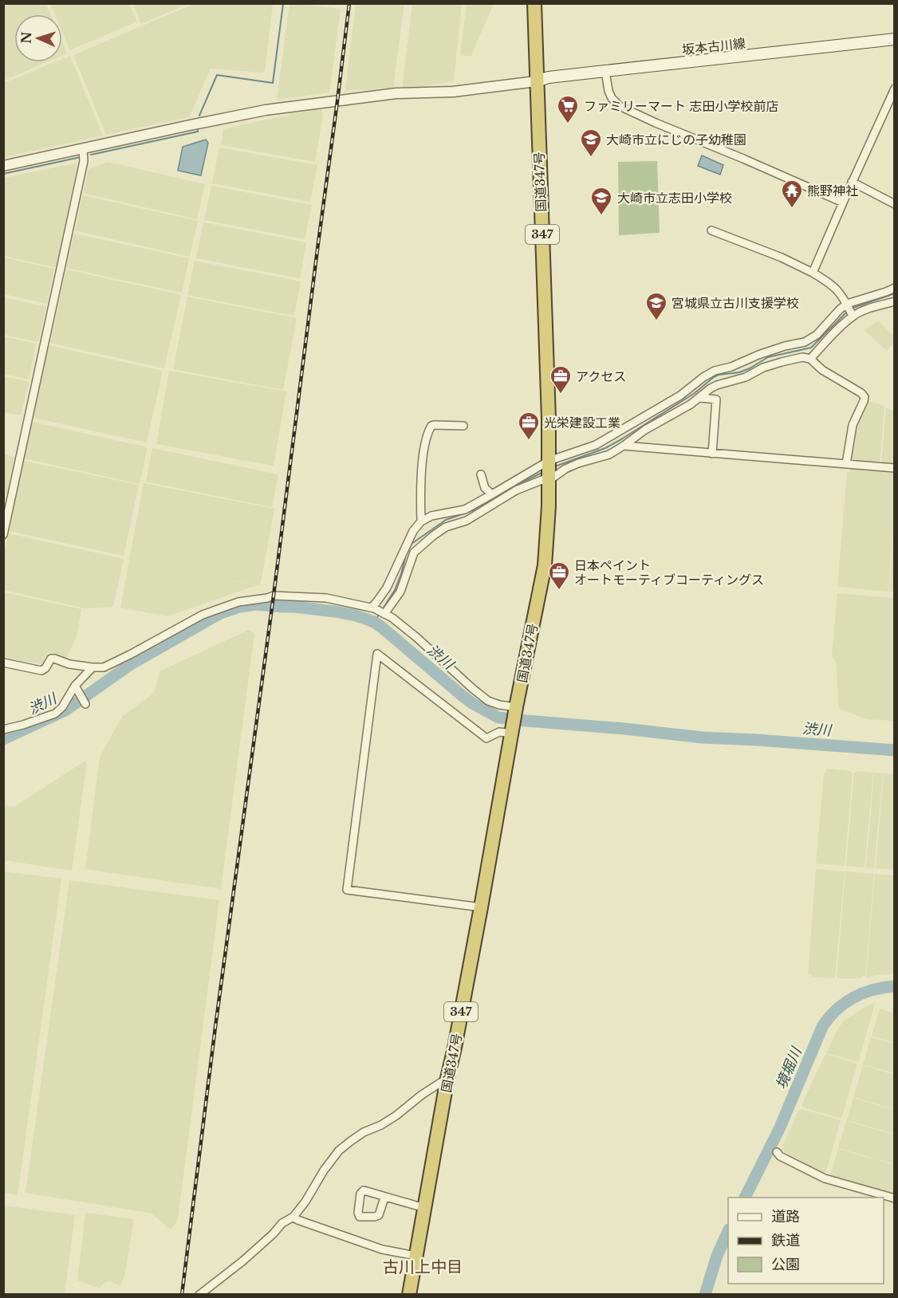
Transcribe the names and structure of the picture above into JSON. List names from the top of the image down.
{
  "streets": {
    "highway": ["国道347号", "347"],
    "main road": ["坂本古川線"]
  },
  "crossings": [
    ["坂本古川線", "国道347号"]
  ],
  "districts": ["古川上中目"],
  "water": ["渋川", "境堀川"],
  "places": {
    "supermarket": ["ファミリーマート 志田小学校前店"],
    "school or university": ["大崎市立にじの子幼稚園", "大崎市立志田小学校", "宮城県立古川支援学校"],
    "temple": ["熊野神社"],
    "office": ["アクセス", "光栄建設工業", "日本ペイント オートモーティブコーティングス"]
  },
  "legend": ["道路", "鉄道", "公園"],
  "north": "left"
}
